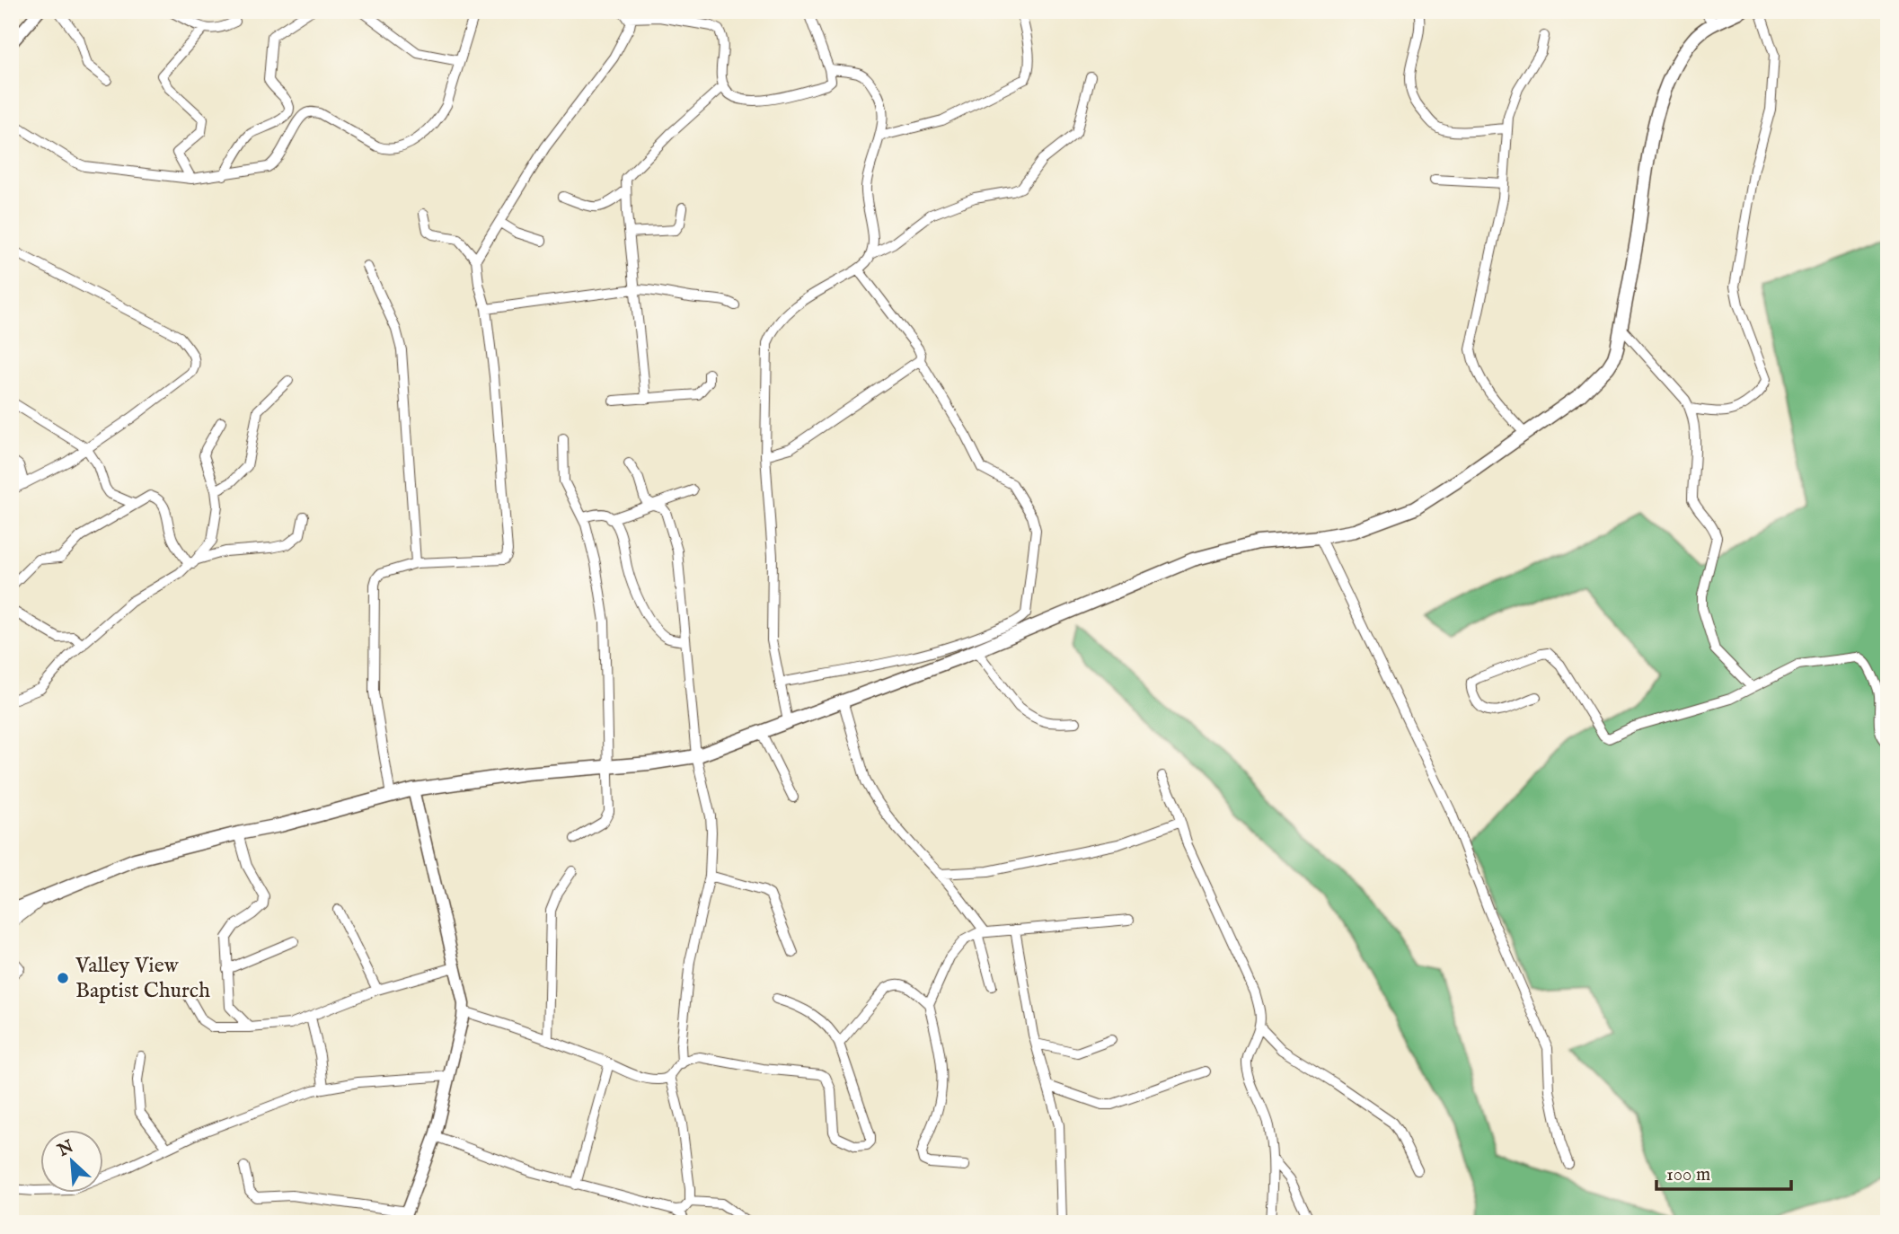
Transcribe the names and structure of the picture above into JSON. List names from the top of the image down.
{
  "places": ["Valley View Baptist Church"],
  "scale_bar": "100 m",
  "north": "top left"
}
